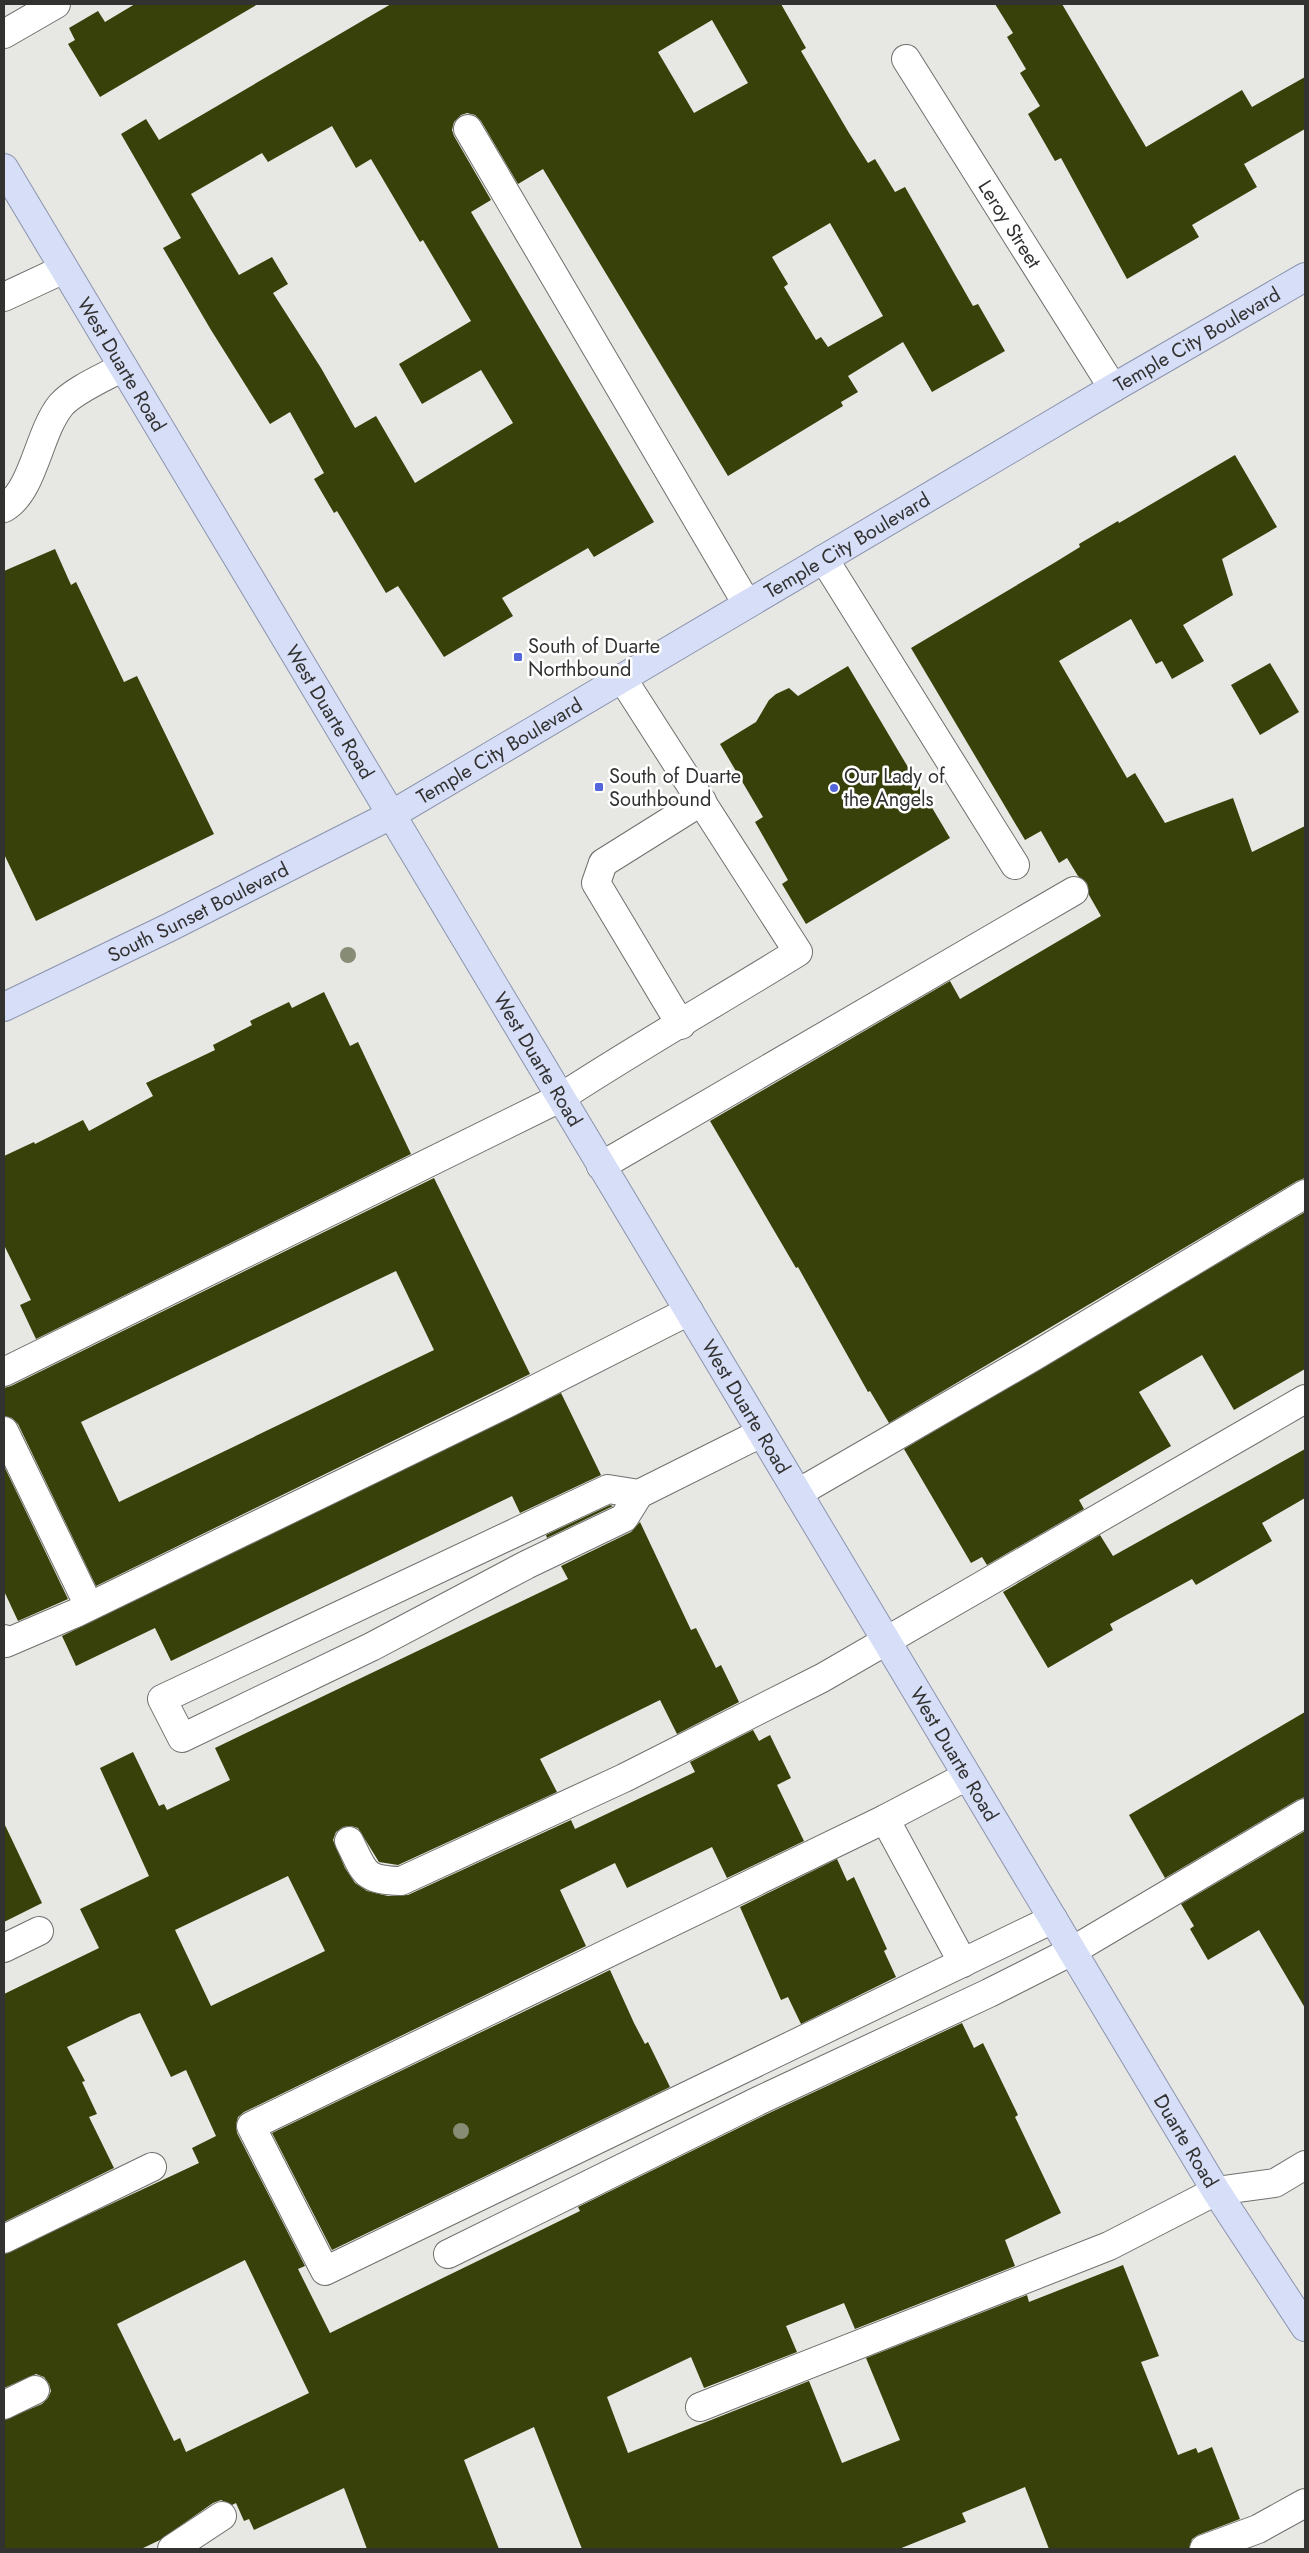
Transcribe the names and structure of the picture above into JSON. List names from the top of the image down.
{
  "streets": {
    "main road": [
      "Temple City Boulevard",
      "West Duarte Road",
      "South Sunset Boulevard",
      "Duarte Road"
    ],
    "street": ["Leroy Street"]
  },
  "crossings": [
    ["Leroy Street", "Temple City Boulevard"],
    ["Temple City Boulevard", "West Duarte Road"],
    ["Temple City Boulevard", "South Sunset Boulevard"],
    ["West Duarte Road", "South Sunset Boulevard"],
    ["West Duarte Road", "Duarte Road"]
  ],
  "places": {
    "transit": ["South of Duarte Northbound", "South of Duarte Southbound"],
    "other": ["Our Lady of the Angels"]
  }
}
